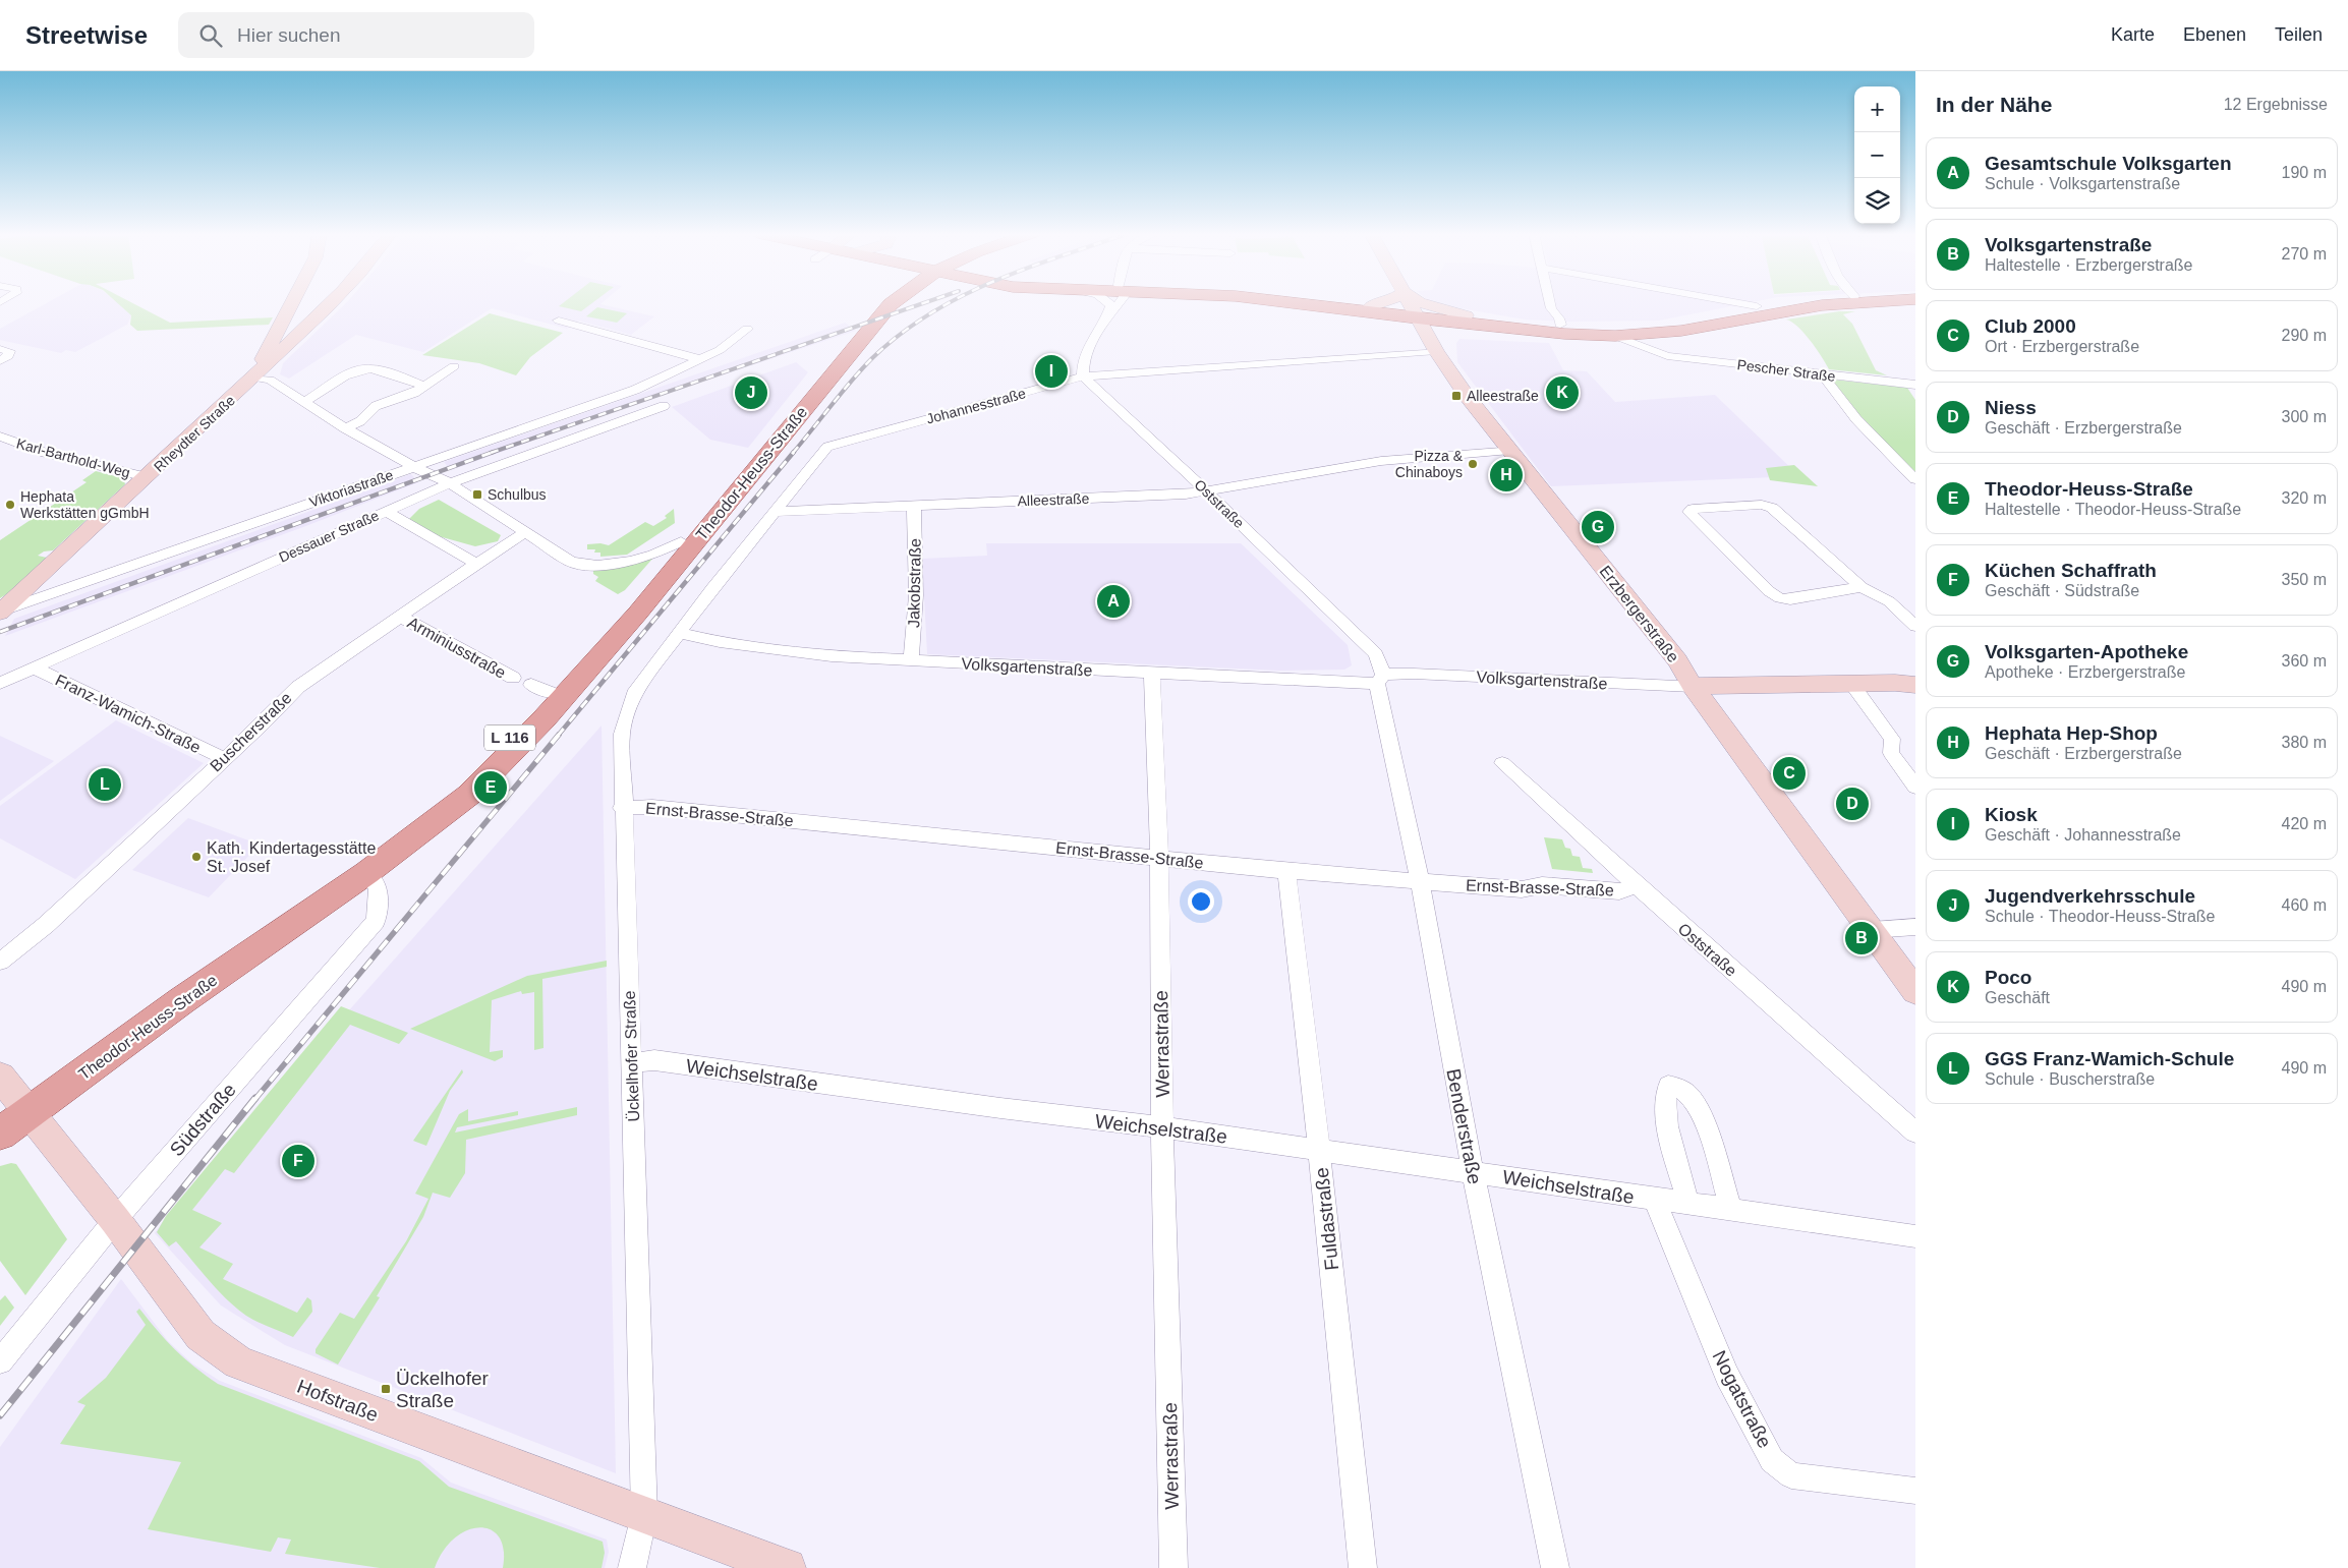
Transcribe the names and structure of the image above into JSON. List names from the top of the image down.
{
  "streets": {
    "main road": [
      "Rheydter Straße",
      "Theodor-Heuss-Straße",
      "Erzbergerstraße",
      "Volksgartenstraße",
      "L 116",
      "Hofstraße"
    ],
    "street": [
      "Pescher Straße",
      "Johannesstraße",
      "Karl-Barthold-Weg",
      "Viktoriastraße",
      "Alleestraße",
      "Oststraße",
      "Dessauer Straße",
      "Jakobstraße",
      "Arminiusstraße",
      "Franz-Wamich-Straße",
      "Buscherstraße",
      "Ernst-Brasse-Straße",
      "Werrastraße",
      "Ückelhofer Straße",
      "Weichselstraße",
      "Südstraße",
      "Benderstraße",
      "Fuldastraße",
      "Nogatstraße"
    ]
  },
  "crossings": [
    ["Johannesstraße", "Alleestraße"],
    ["Johannesstraße", "Oststraße"],
    ["Johannesstraße", "Erzbergerstraße"],
    ["Johannesstraße", "Volksgartenstraße"],
    ["Johannesstraße", "Ückelhofer Straße"],
    ["Rheydter Straße", "Karl-Barthold-Weg"],
    ["Rheydter Straße", "Viktoriastraße"],
    ["Theodor-Heuss-Straße", "Südstraße"],
    ["Theodor-Heuss-Straße", "Hofstraße"],
    ["Alleestraße", "Oststraße"],
    ["Alleestraße", "Jakobstraße"],
    ["Alleestraße", "Erzbergerstraße"],
    ["Oststraße", "Volksgartenstraße"],
    ["Oststraße", "Ernst-Brasse-Straße"],
    ["Oststraße", "Benderstraße"],
    ["Dessauer Straße", "Franz-Wamich-Straße"],
    ["Jakobstraße", "Volksgartenstraße"],
    ["Erzbergerstraße", "Volksgartenstraße"],
    ["Arminiusstraße", "Buscherstraße"],
    ["Volksgartenstraße", "Werrastraße"],
    ["Volksgartenstraße", "Ückelhofer Straße"],
    ["Volksgartenstraße", "Benderstraße"],
    ["Franz-Wamich-Straße", "Buscherstraße"],
    ["Ernst-Brasse-Straße", "Werrastraße"],
    ["Ernst-Brasse-Straße", "Ückelhofer Straße"],
    ["Ernst-Brasse-Straße", "Benderstraße"],
    ["Ernst-Brasse-Straße", "Fuldastraße"],
    ["Werrastraße", "Weichselstraße"],
    ["Ückelhofer Straße", "Weichselstraße"],
    ["Ückelhofer Straße", "Hofstraße"],
    ["Weichselstraße", "Benderstraße"],
    ["Weichselstraße", "Fuldastraße"],
    ["Weichselstraße", "Nogatstraße"],
    ["Südstraße", "Hofstraße"]
  ],
  "places": {
    "transit": ["Alleestraße", "Schulbus", "Ückelhofer Straße"],
    "other": ["Pizza & Chinaboys", "Hephata Werkstätten gGmbH", "Kath. Kindertagesstätte St. Josef"]
  },
  "page": {
    "header": "Streetwise",
    "search": "Hier suchen",
    "nav": ["Karte", "Ebenen", "Teilen"],
    "heading": ["In der Nähe", "12 Ergebnisse"],
    "map_buttons": ["+", "−"],
    "list": [
      {
        "mark": "A",
        "name": "Gesamtschule Volksgarten",
        "note": "Schule · Volksgartenstraße",
        "value": "190 m"
      },
      {
        "mark": "B",
        "name": "Volksgartenstraße",
        "note": "Haltestelle · Erzbergerstraße",
        "value": "270 m"
      },
      {
        "mark": "C",
        "name": "Club 2000",
        "note": "Ort · Erzbergerstraße",
        "value": "290 m"
      },
      {
        "mark": "D",
        "name": "Niess",
        "note": "Geschäft · Erzbergerstraße",
        "value": "300 m"
      },
      {
        "mark": "E",
        "name": "Theodor-Heuss-Straße",
        "note": "Haltestelle · Theodor-Heuss-Straße",
        "value": "320 m"
      },
      {
        "mark": "F",
        "name": "Küchen Schaffrath",
        "note": "Geschäft · Südstraße",
        "value": "350 m"
      },
      {
        "mark": "G",
        "name": "Volksgarten-Apotheke",
        "note": "Apotheke · Erzbergerstraße",
        "value": "360 m"
      },
      {
        "mark": "H",
        "name": "Hephata Hep-Shop",
        "note": "Geschäft · Erzbergerstraße",
        "value": "380 m"
      },
      {
        "mark": "I",
        "name": "Kiosk",
        "note": "Geschäft · Johannesstraße",
        "value": "420 m"
      },
      {
        "mark": "J",
        "name": "Jugendverkehrsschule",
        "note": "Schule · Theodor-Heuss-Straße",
        "value": "460 m"
      },
      {
        "mark": "K",
        "name": "Poco",
        "note": "Geschäft",
        "value": "490 m"
      },
      {
        "mark": "L",
        "name": "GGS Franz-Wamich-Schule",
        "note": "Schule · Buscherstraße",
        "value": "490 m"
      }
    ],
    "pins": [
      "I",
      "J",
      "K",
      "H",
      "G",
      "A",
      "C",
      "L",
      "E",
      "D",
      "B",
      "F"
    ]
  }
}
